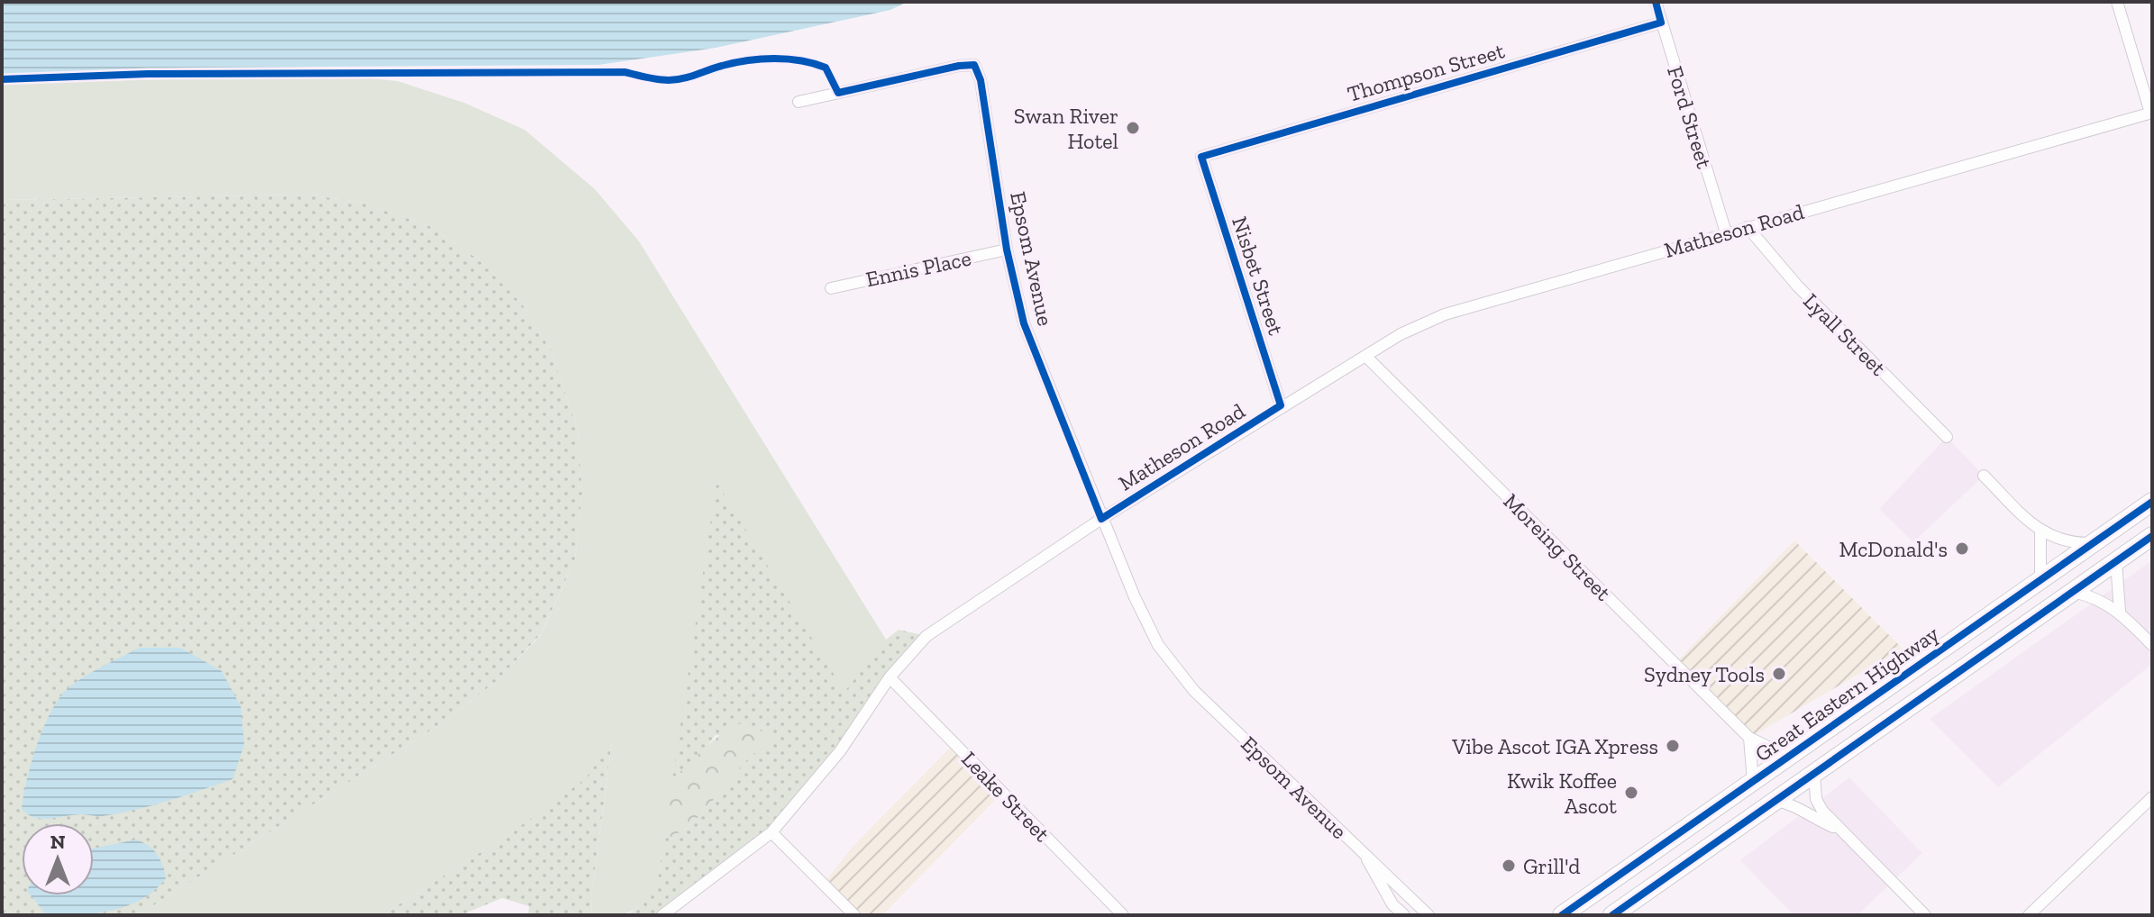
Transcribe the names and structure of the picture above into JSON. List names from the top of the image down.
{
  "streets": {
    "highway": ["Great Eastern Highway"],
    "street": [
      "Thompson Street",
      "Ford Street",
      "Matheson Road",
      "Epsom Avenue",
      "Ennis Place",
      "Nisbet Street",
      "Lyall Street",
      "Moreing Street",
      "Leake Street"
    ]
  },
  "crossings": [
    ["Thompson Street", "Ford Street"],
    ["Thompson Street", "Nisbet Street"],
    ["Ford Street", "Matheson Road"],
    ["Matheson Road", "Epsom Avenue"],
    ["Matheson Road", "Nisbet Street"],
    ["Matheson Road", "Lyall Street"],
    ["Matheson Road", "Moreing Street"],
    ["Matheson Road", "Leake Street"],
    ["Epsom Avenue", "Ennis Place"],
    ["Moreing Street", "Great Eastern Highway"]
  ],
  "places": [
    "Swan River Hotel",
    "McDonald's",
    "Sydney Tools",
    "Vibe Ascot IGA Xpress",
    "Kwik Koffee Ascot",
    "Grill'd"
  ],
  "north": "top"
}
